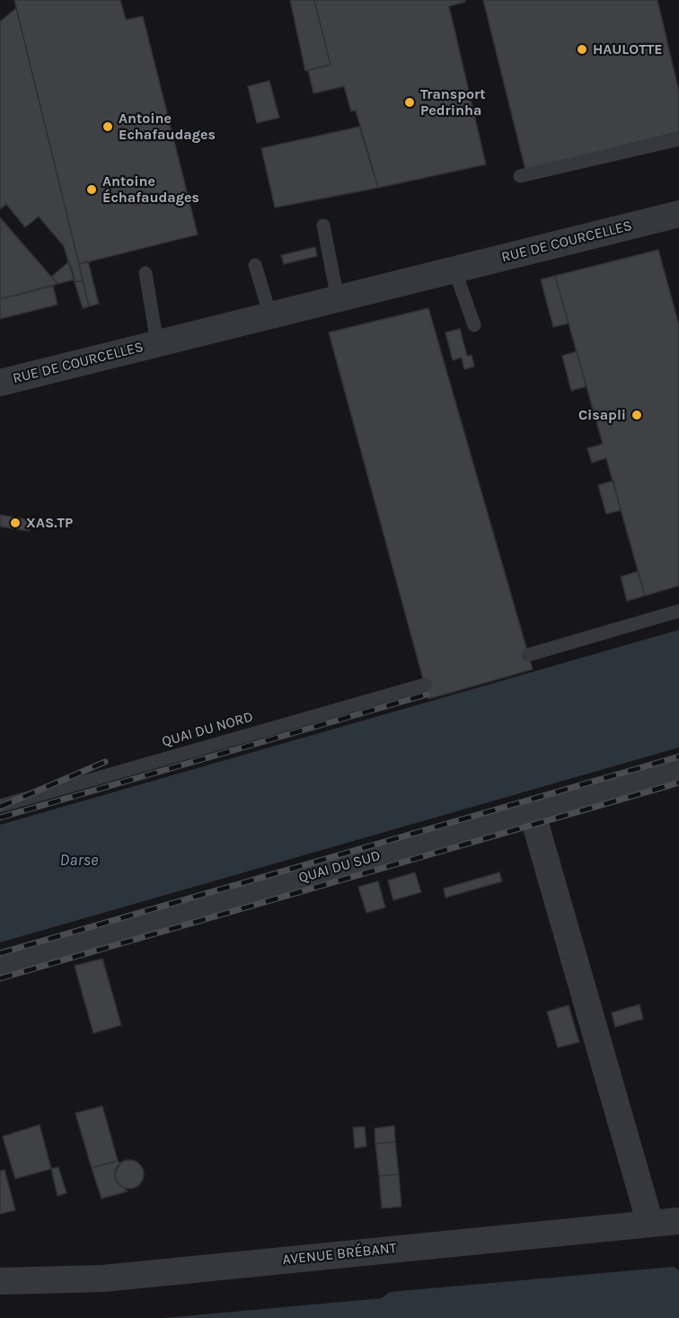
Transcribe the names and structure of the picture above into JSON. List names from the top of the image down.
{
  "streets": {
    "street": ["RUE DE COURCELLES", "QUAI DU SUD", "AVENUE BRÉBANT"],
    "lane": ["QUAI DU NORD"]
  },
  "water": ["Darse"],
  "places": [
    "HAULOTTE",
    "Transport Pedrinha",
    "Antoine Echafaudages",
    "Antoine Échafaudages",
    "Cisapli",
    "XAS.TP"
  ]
}
